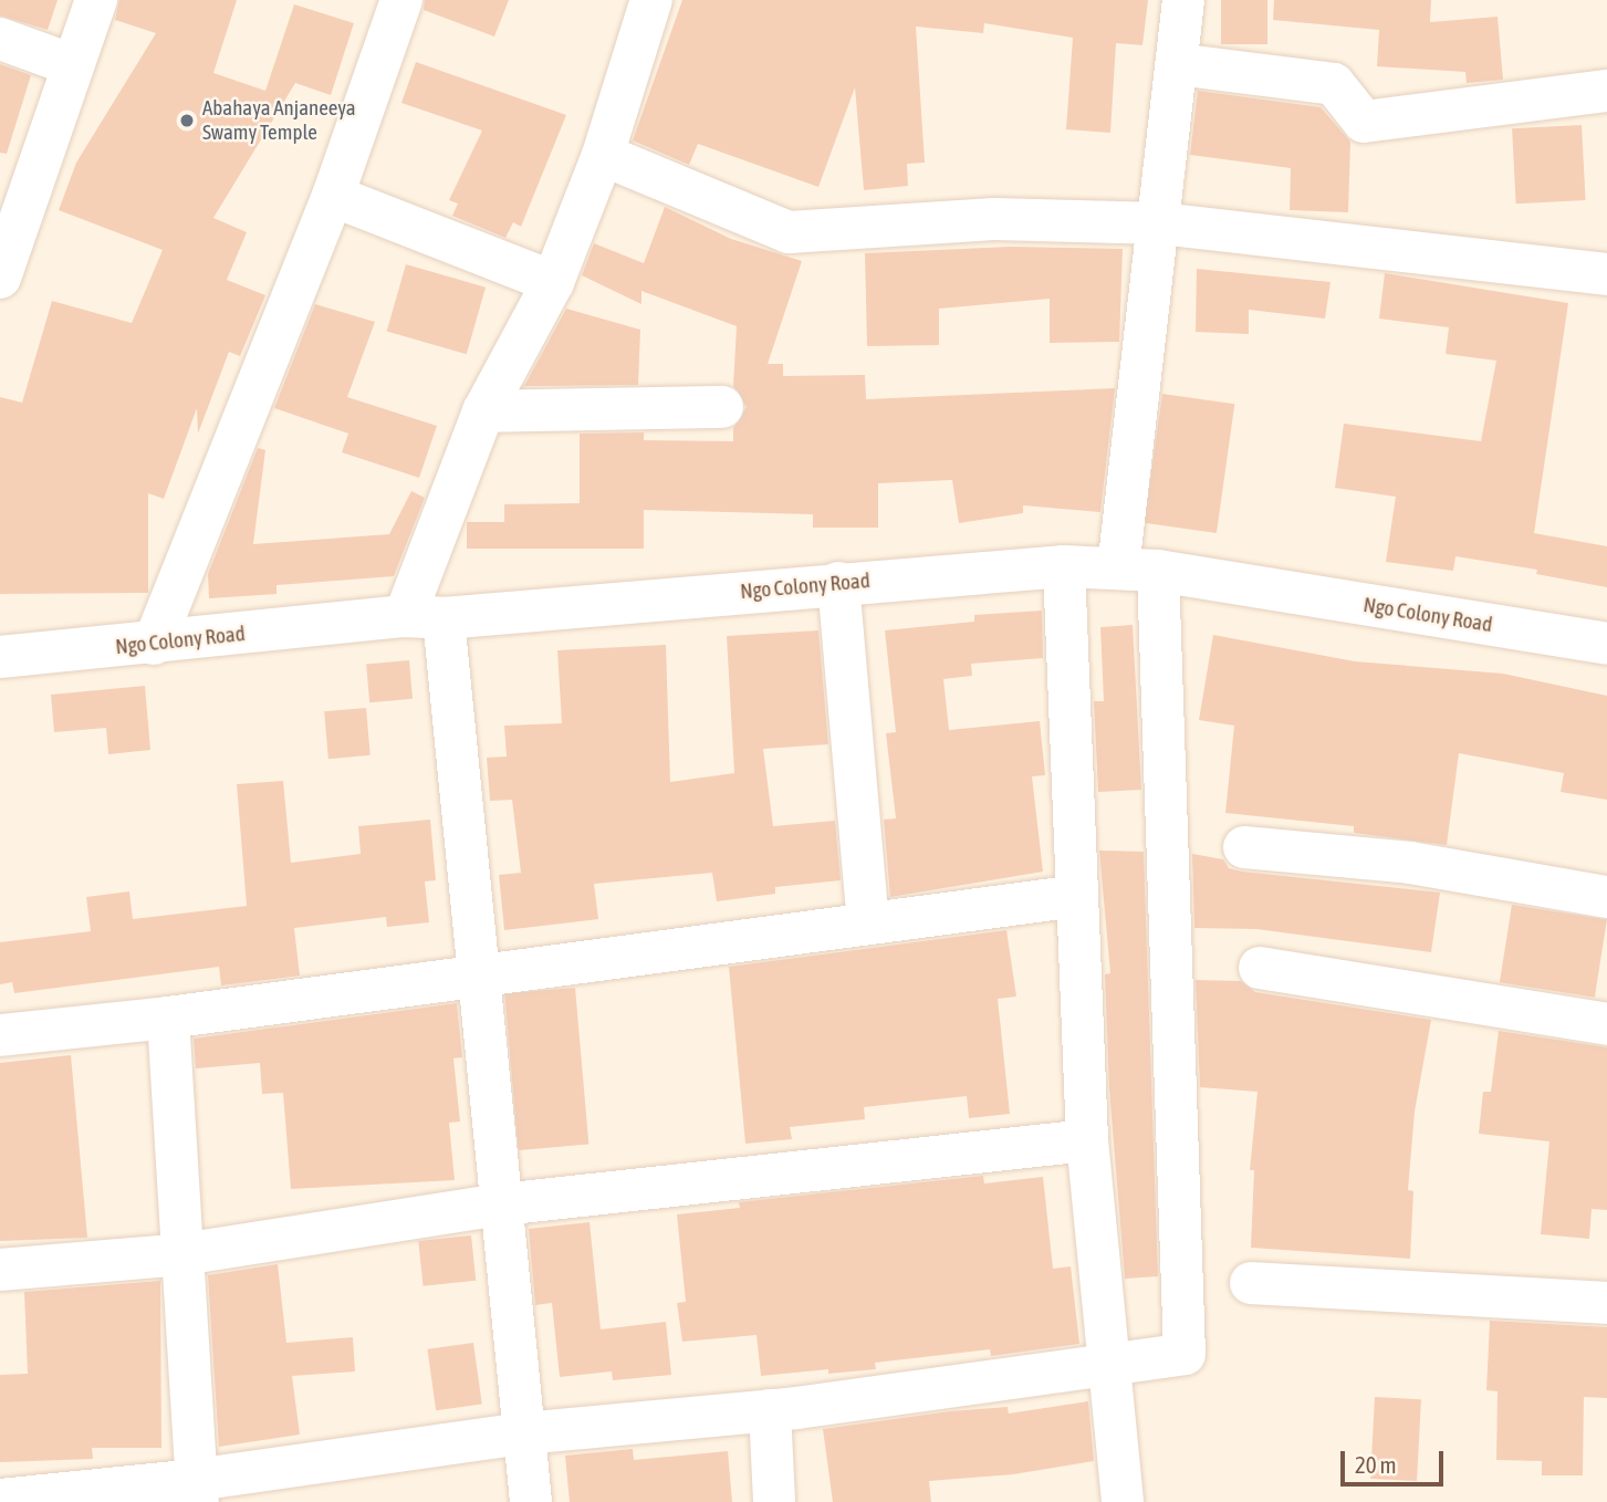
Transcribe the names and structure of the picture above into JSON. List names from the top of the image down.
{
  "streets": {
    "street": ["Ngo Colony Road"]
  },
  "places": ["Abahaya Anjaneeya Swamy Temple"],
  "scale_bar": "20 m"
}
